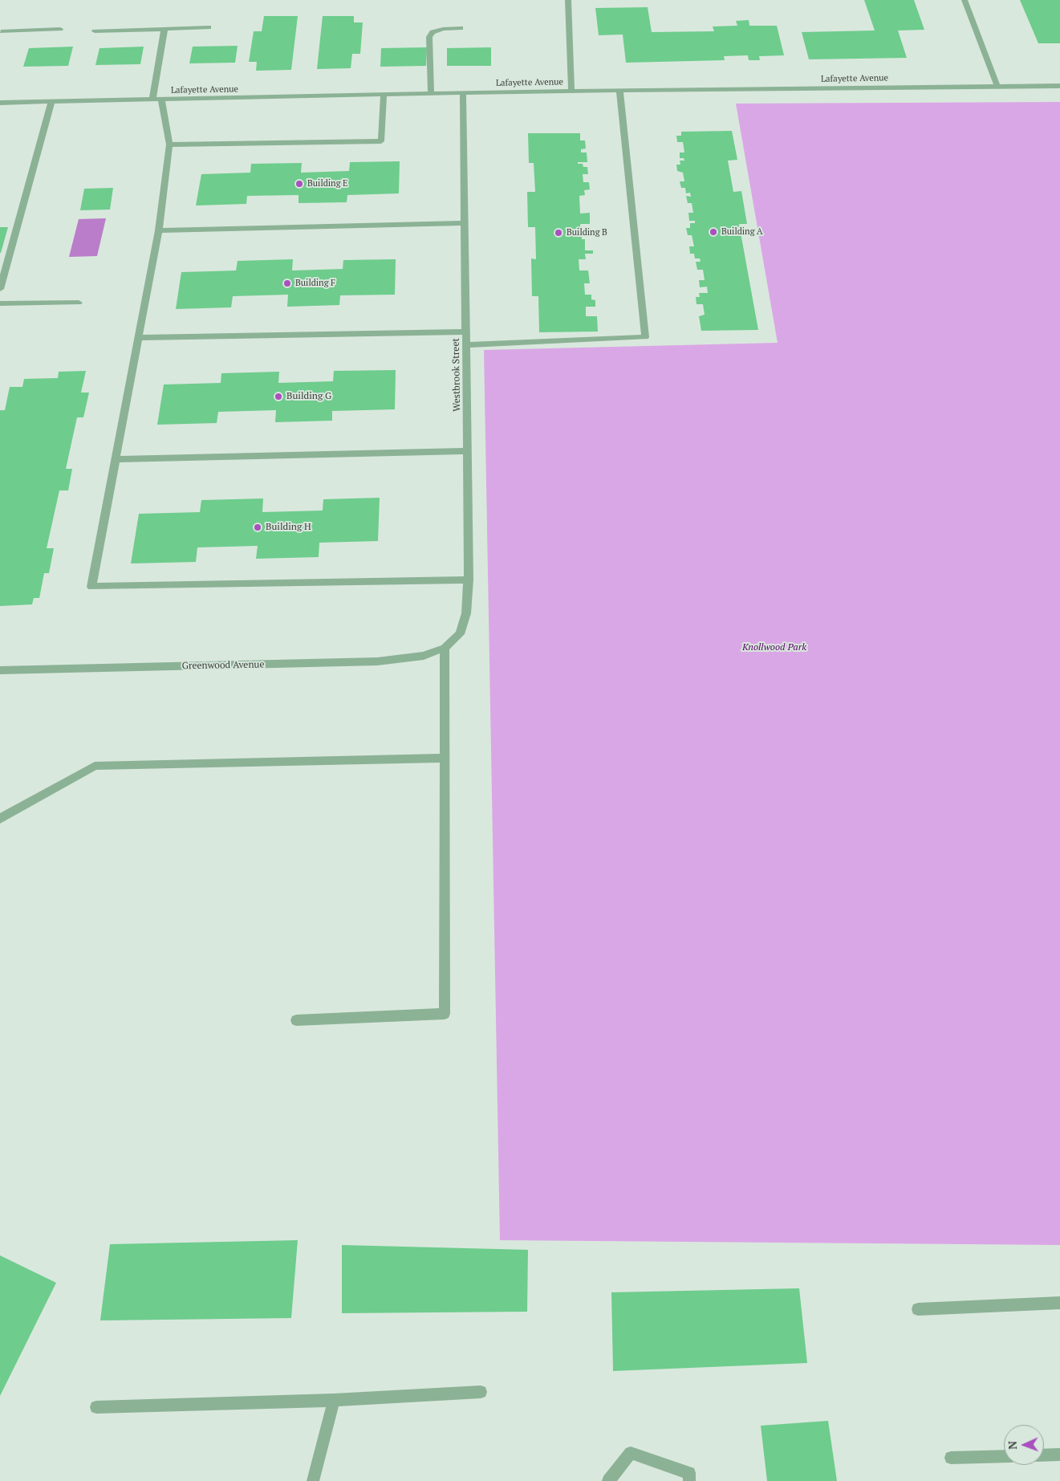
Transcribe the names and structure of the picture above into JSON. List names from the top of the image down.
{
  "streets": {
    "street": ["Lafayette Avenue", "Westbrook Street", "Greenwood Avenue"]
  },
  "crossings": [
    ["Lafayette Avenue", "Westbrook Street"],
    ["Westbrook Street", "Greenwood Avenue"]
  ],
  "parks": ["Knollwood Park"],
  "places": [
    "Building E",
    "Building A",
    "Building B",
    "Building F",
    "Building G",
    "Building H"
  ],
  "north": "left"
}
